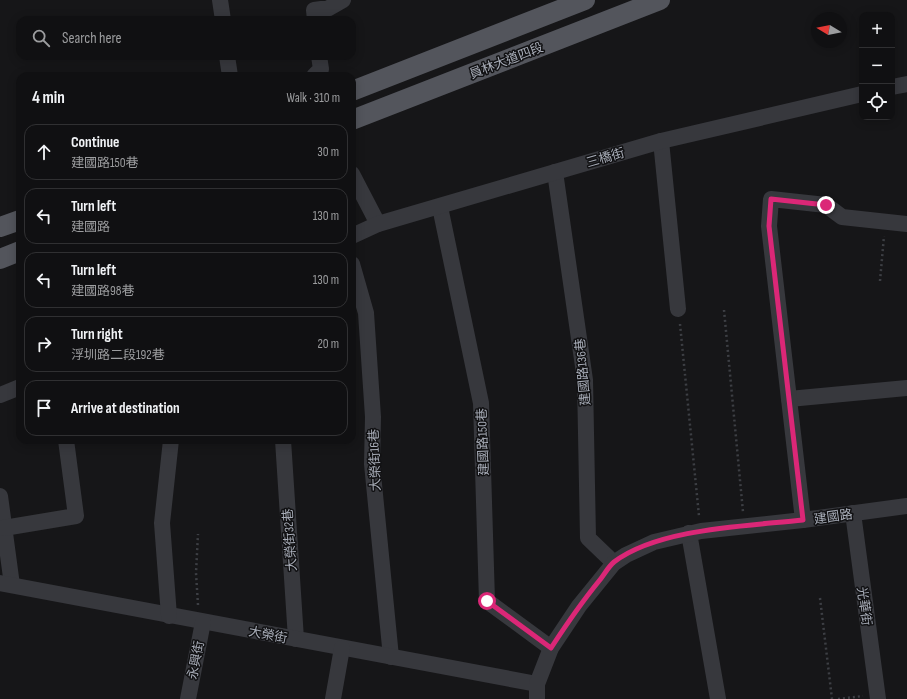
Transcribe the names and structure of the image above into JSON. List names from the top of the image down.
{
  "streets": {
    "main road": ["員林大道四段"],
    "street": [
      "三橋街",
      "建國路136巷",
      "建國路150巷",
      "大榮街16巷",
      "建國路",
      "大榮街32巷",
      "光華街",
      "大榮街",
      "永興街"
    ]
  },
  "crossings": [
    ["三橋街", "建國路136巷"],
    ["三橋街", "建國路150巷"],
    ["建國路136巷", "建國路"],
    ["建國路150巷", "建國路"],
    ["大榮街16巷", "大榮街"],
    ["建國路", "光華街"],
    ["建國路", "大榮街"],
    ["大榮街32巷", "大榮街"],
    ["大榮街", "永興街"]
  ],
  "north": "left",
  "page": {
    "map_buttons": ["+", "−"],
    "search": "Search here",
    "heading": ["4 min", "Walk · 310 m"],
    "list": [
      ["Continue", "建國路150巷", "30 m"],
      ["Turn left", "建國路", "130 m"],
      ["Turn left", "建國路98巷", "130 m"],
      ["Turn right", "浮圳路二段192巷", "20 m"],
      "Arrive at destination"
    ]
  }
}
